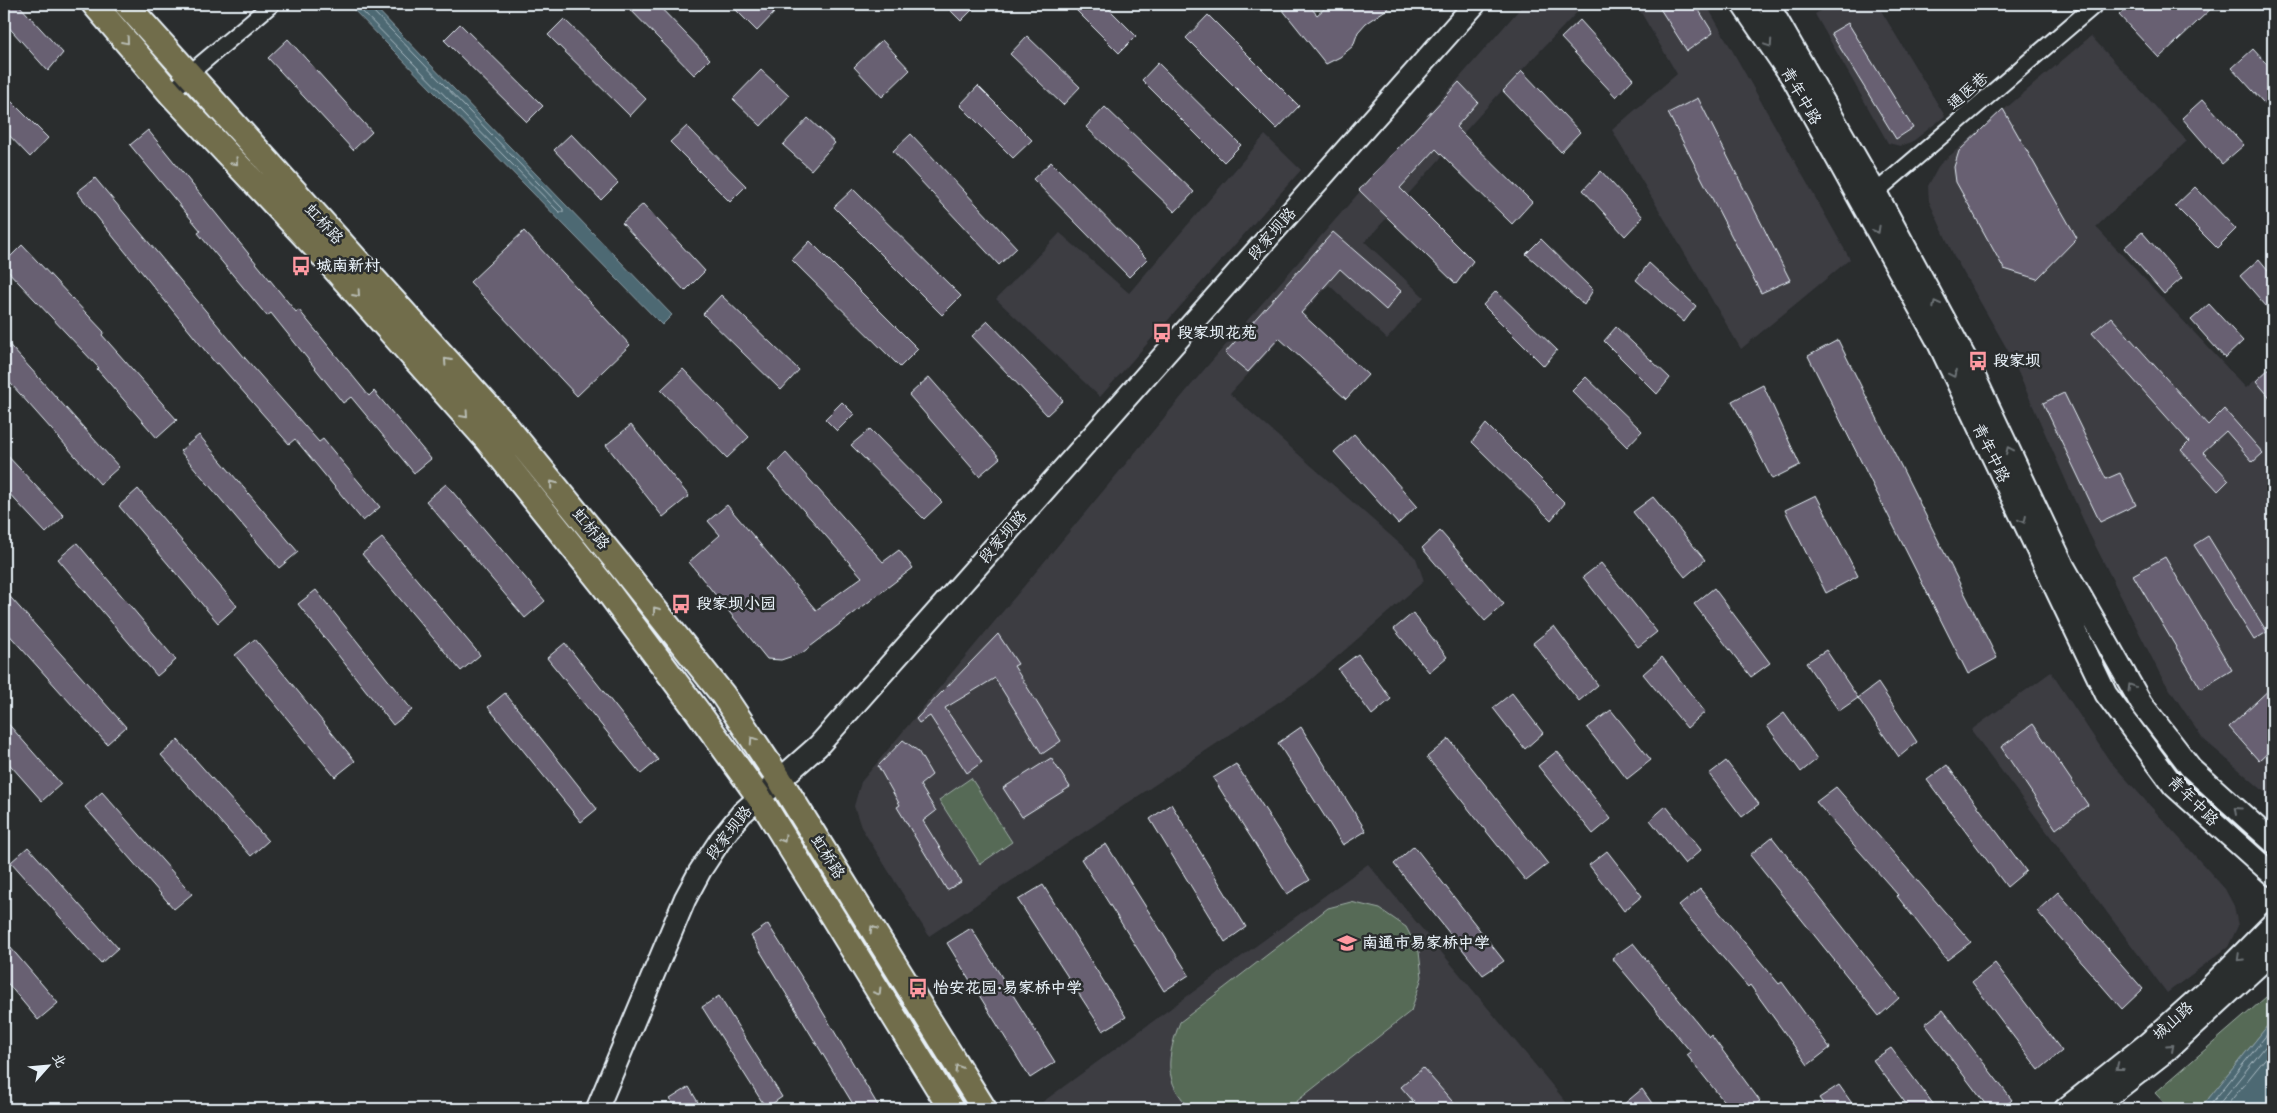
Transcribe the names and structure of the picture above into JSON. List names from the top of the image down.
{
  "streets": {
    "main road": [
      "青年中路",
      "虹桥路",
      "段家坝路",
      "城山路"
    ],
    "street": ["通医巷"]
  },
  "crossings": [
    ["通医巷", "青年中路"],
    ["虹桥路", "段家坝路"]
  ],
  "places": {
    "bus stop": [
      "城南新村",
      "段家坝花苑",
      "段家坝",
      "段家坝小园",
      "怡安花园·易家桥中学"
    ],
    "school or university": ["南通市易家桥中学"]
  },
  "north": "top right"
}
